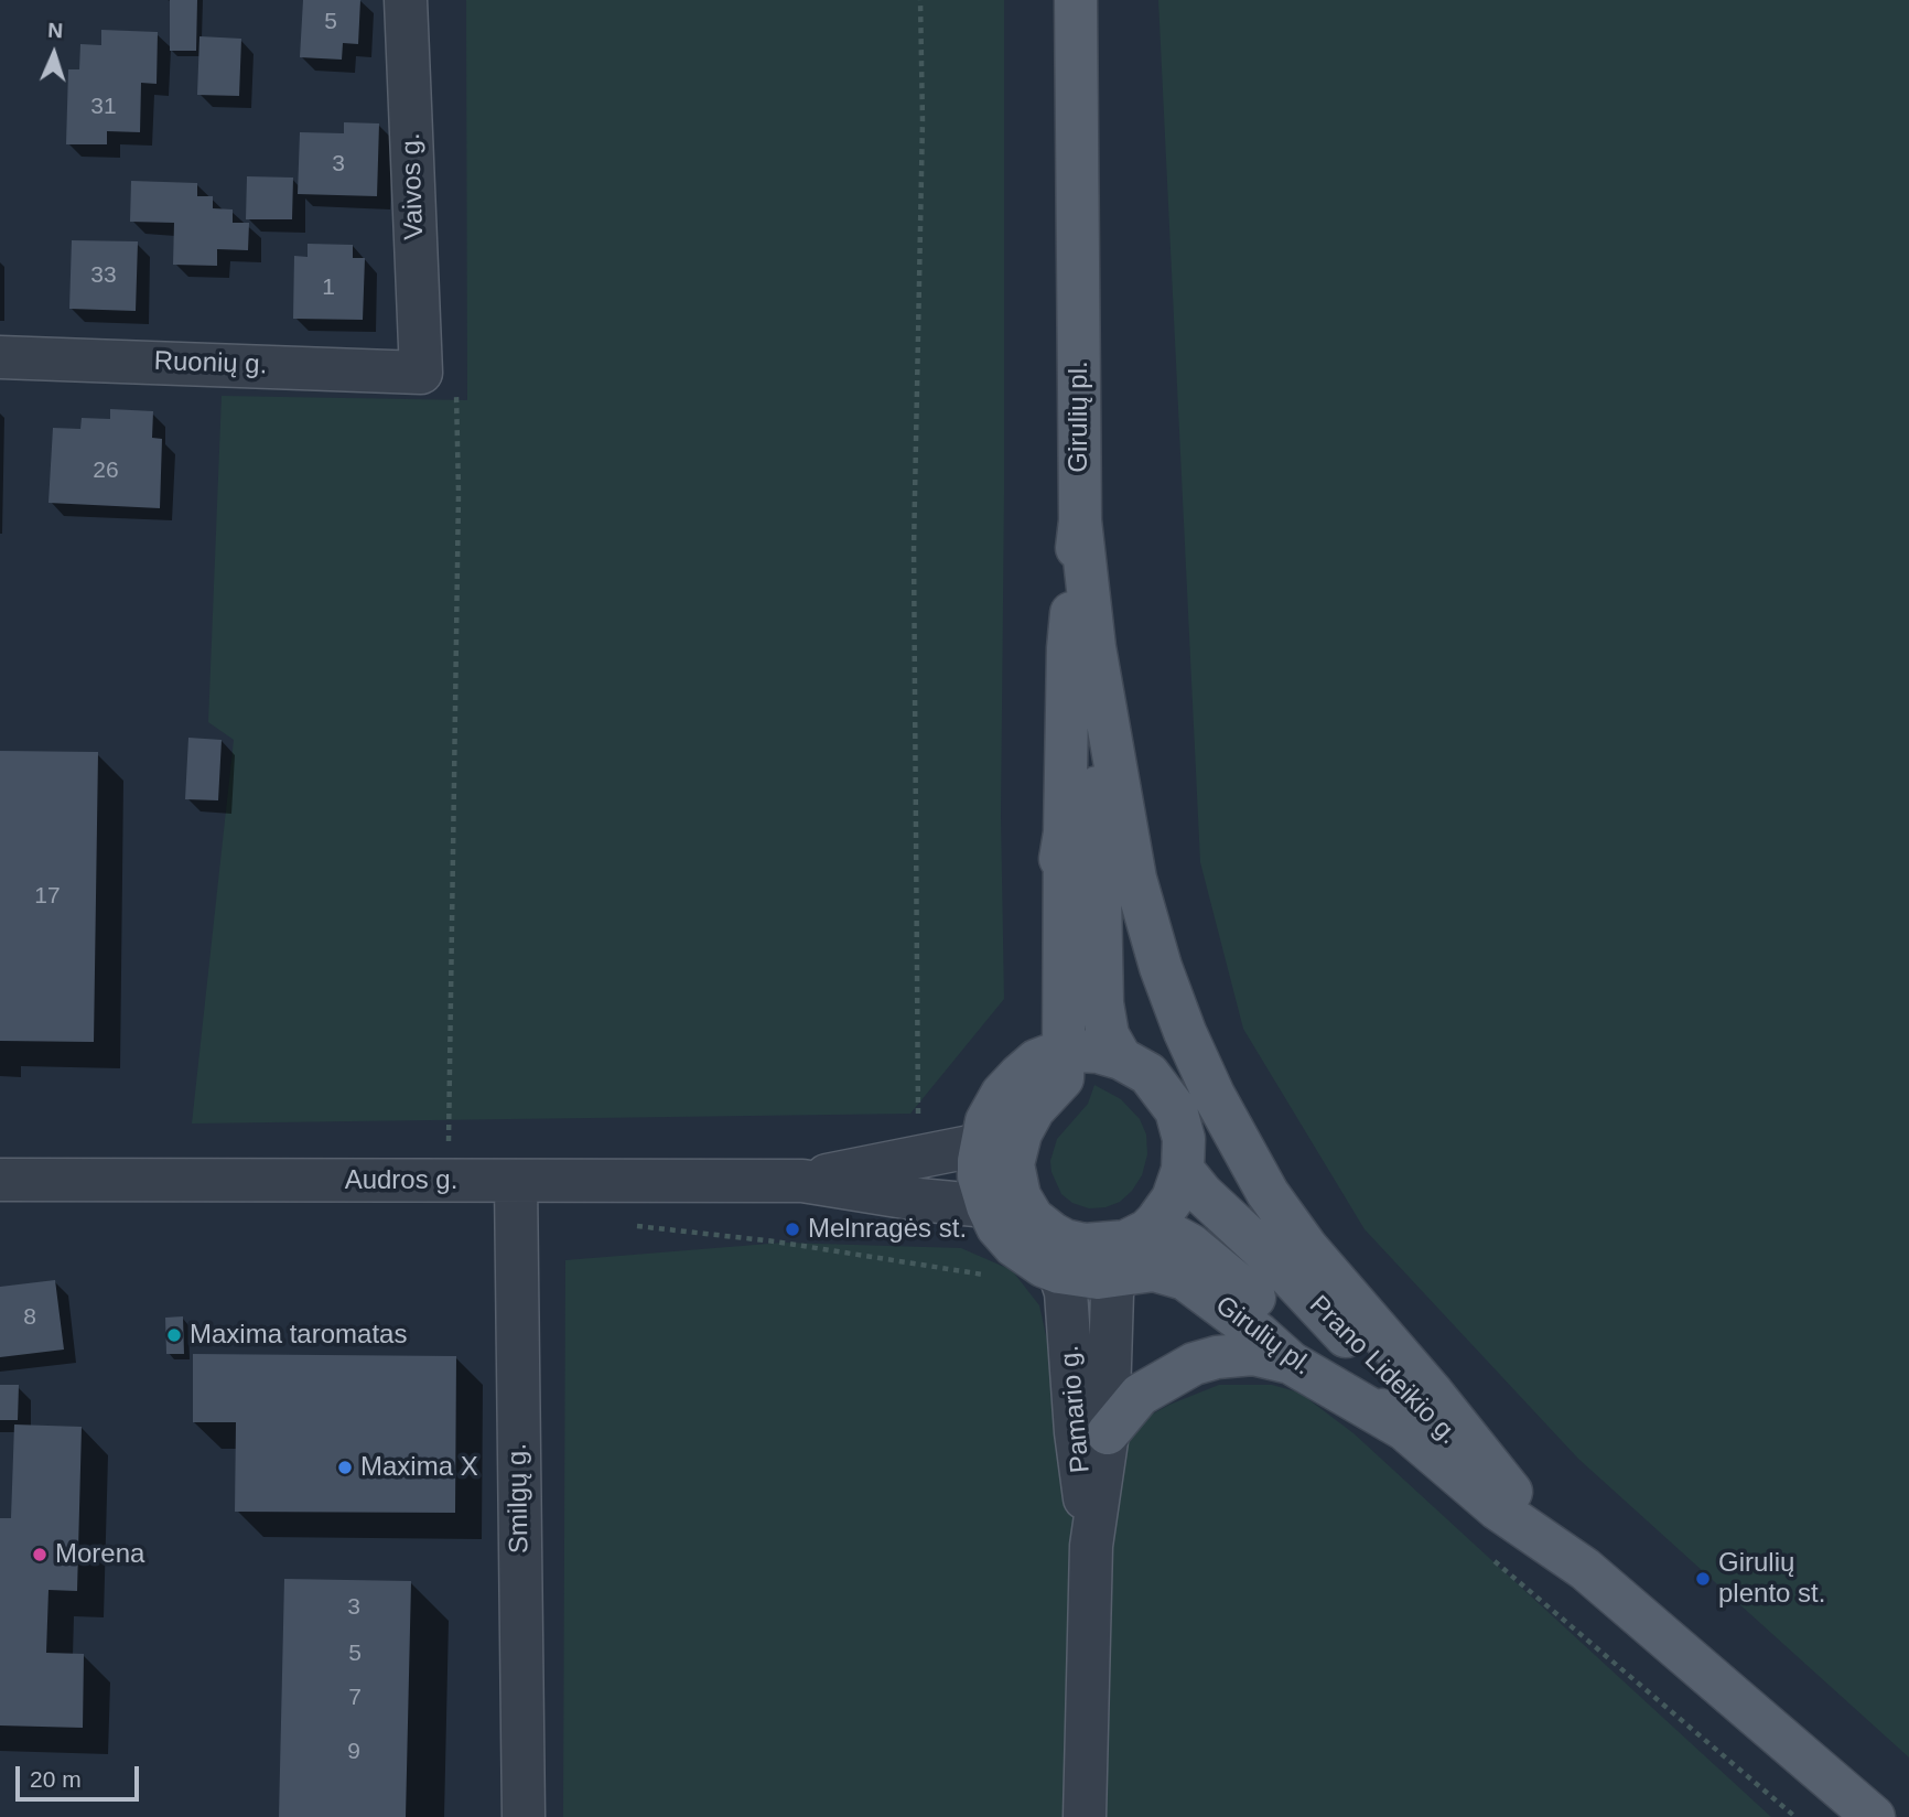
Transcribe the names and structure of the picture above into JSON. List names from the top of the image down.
{
  "streets": {
    "main road": ["Girulių pl.", "Prano Lideikio g."],
    "street": [
      "Vaivos g.",
      "Ruonių g.",
      "Audros g.",
      "Pamario g.",
      "Smilgų g."
    ]
  },
  "crossings": [
    ["Vaivos g.", "Ruonių g."],
    ["Girulių pl.", "Audros g."],
    ["Girulių pl.", "Prano Lideikio g."],
    ["Girulių pl.", "Pamario g."],
    ["Audros g.", "Smilgų g."],
    ["Prano Lideikio g.", "Pamario g."]
  ],
  "places": [
    "Melnragės st.",
    "Maxima taromatas",
    "Maxima X",
    "Morena",
    "Girulių plento st."
  ],
  "house_numbers": [
    "5",
    "31",
    "3",
    "33",
    "1",
    "26",
    "17",
    "8",
    "3",
    "5",
    "7",
    "9"
  ],
  "scale_bar": "20 m",
  "north": "top"
}
